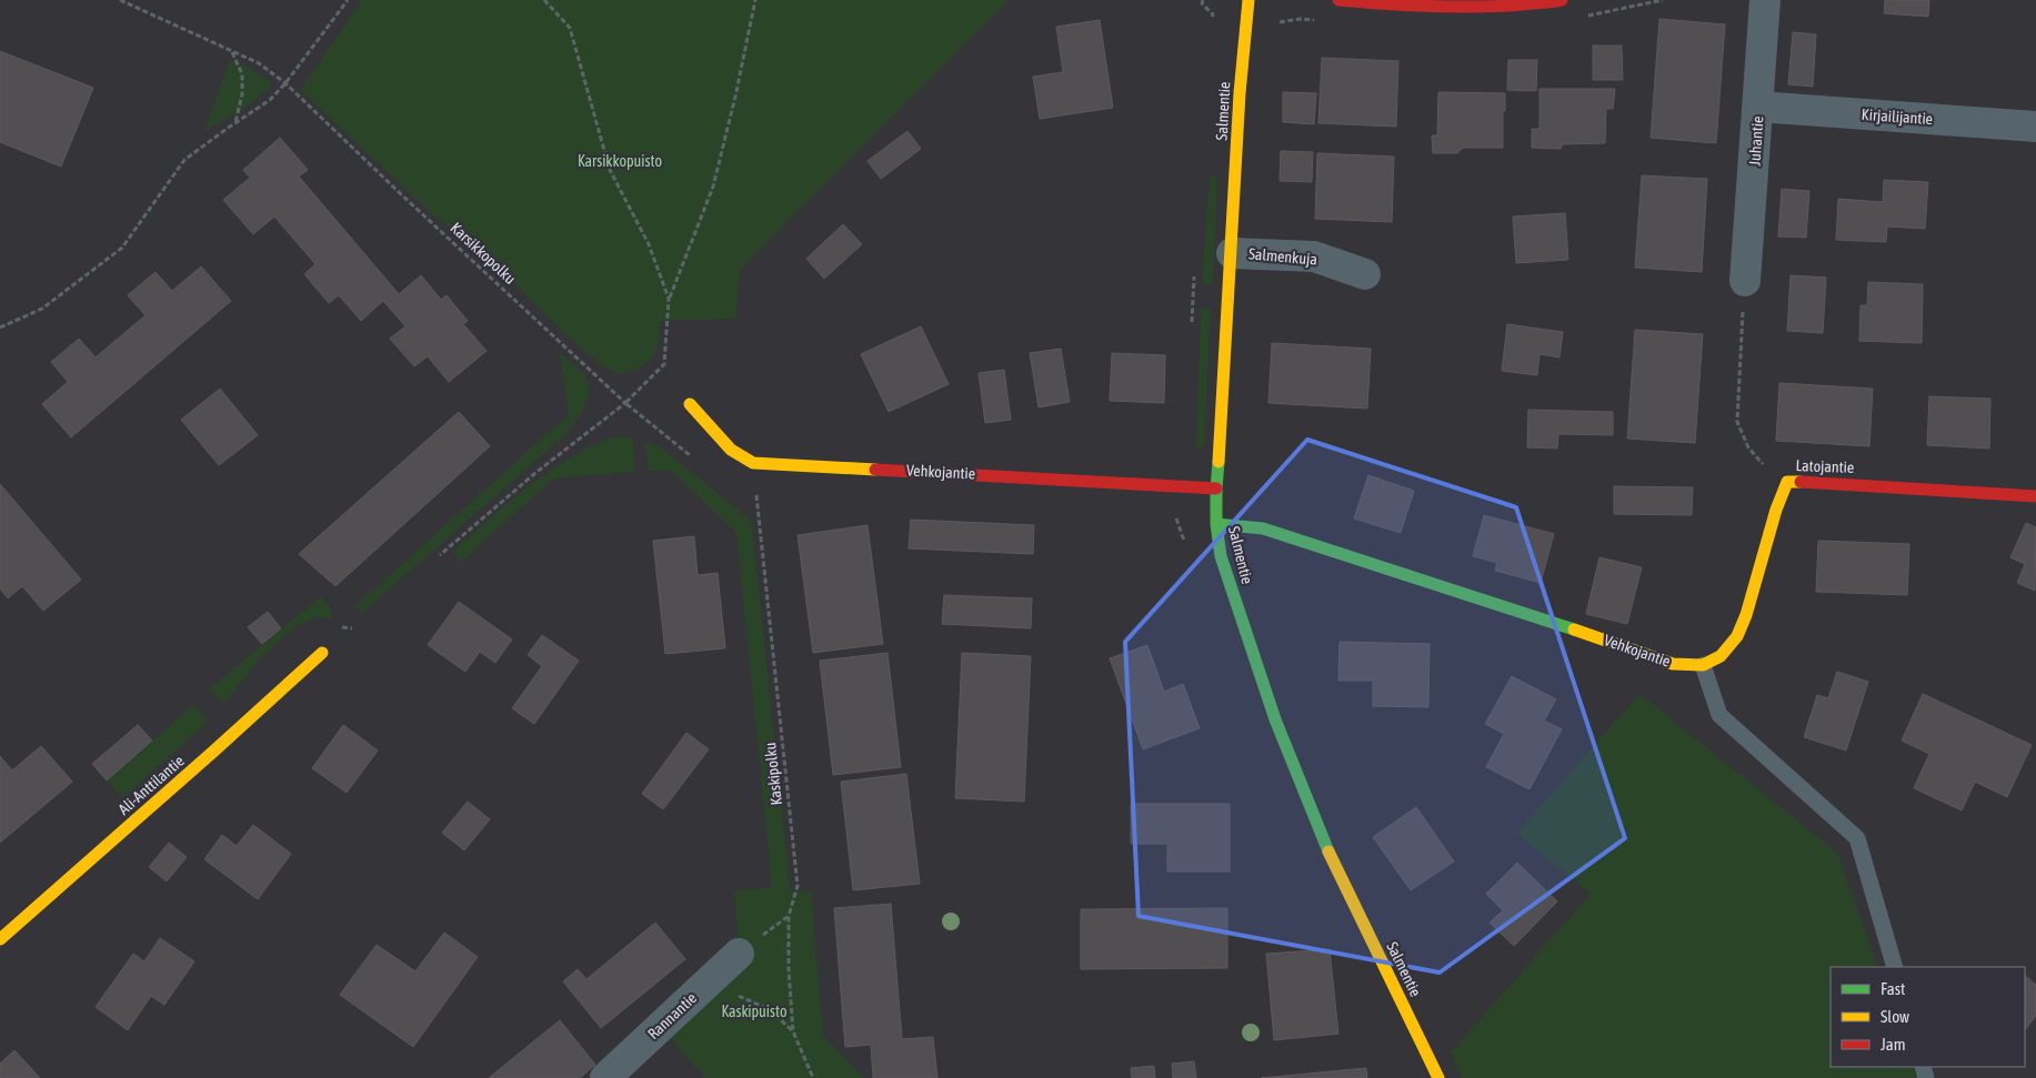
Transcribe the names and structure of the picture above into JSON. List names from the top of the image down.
{
  "streets": {
    "street": [
      "Salmentie",
      "Kirjailijantie",
      "Juhantie",
      "Salmenkuja",
      "Latojantie",
      "Vehkojantie",
      "Ali-Anttilantie",
      "Rannantie"
    ],
    "path": ["Karsikkopolku", "Kaskipolku"]
  },
  "crossings": [
    ["Salmentie", "Salmenkuja"],
    ["Salmentie", "Vehkojantie"],
    ["Kirjailijantie", "Juhantie"],
    ["Latojantie", "Vehkojantie"],
    ["Vehkojantie", "Kaskipolku"]
  ],
  "parks": ["Karsikkopuisto", "Kaskipuisto"],
  "legend": ["Fast", "Slow", "Jam"]
}
